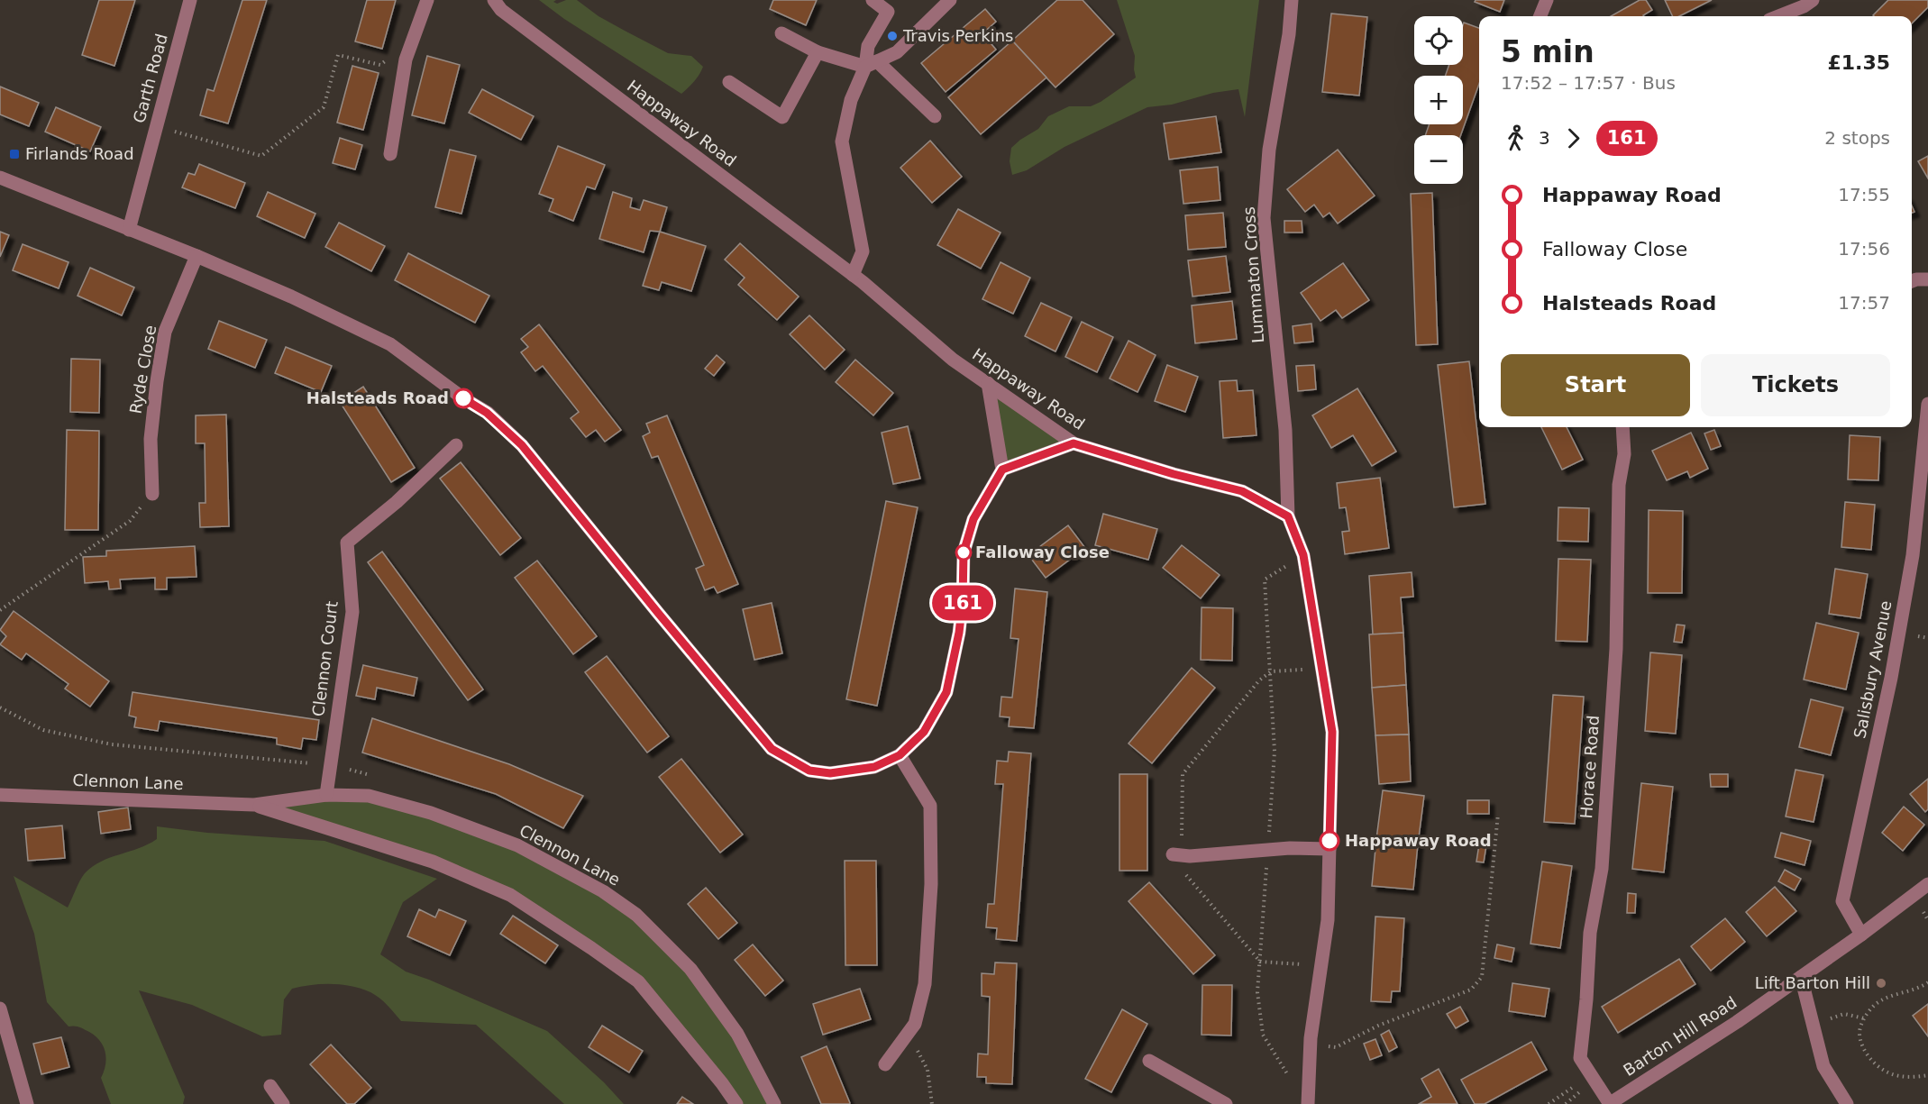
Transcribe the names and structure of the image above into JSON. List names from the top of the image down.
{
  "streets": {
    "street": [
      "Garth Road",
      "Happaway Road",
      "Lummaton Cross",
      "Ryde Close",
      "Clennon Court",
      "Salisbury Avenue",
      "Horace Road",
      "Clennon Lane",
      "Barton Hill Road"
    ]
  },
  "crossings": [
    ["Happaway Road", "Lummaton Cross"],
    ["Clennon Court", "Clennon Lane"],
    ["Salisbury Avenue", "Barton Hill Road"],
    ["Horace Road", "Barton Hill Road"]
  ],
  "places": {
    "other": [
      "Travis Perkins",
      "Halsteads Road",
      "Falloway Close",
      "Happaway Road",
      "Lift Barton Hill"
    ],
    "transit": ["Firlands Road"]
  },
  "lines": ["bus line 161"],
  "page": {
    "on_map": "161",
    "map_buttons": ["+", "−"],
    "heading": ["5 min", "17:52 – 17:57 · Bus", "£1.35"],
    "legs": ["3", "161", "2 stops"],
    "list": [
      {
        "name": "Happaway Road",
        "value": "17:55"
      },
      {
        "name": "Falloway Close",
        "value": "17:56"
      },
      {
        "name": "Halsteads Road",
        "value": "17:57"
      }
    ],
    "buttons": ["Start", "Tickets"]
  }
}
